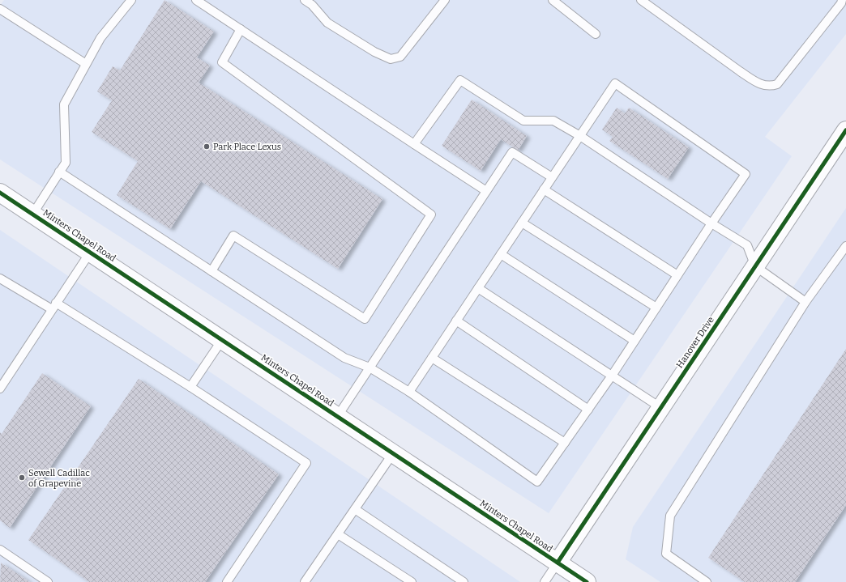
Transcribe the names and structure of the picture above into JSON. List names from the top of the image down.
{
  "streets": {
    "street": ["Minters Chapel Road", "Hanover Drive"]
  },
  "crossings": [
    ["Minters Chapel Road", "Hanover Drive"]
  ],
  "places": ["Park Place Lexus", "Sewell Cadillac of Grapevine"]
}
